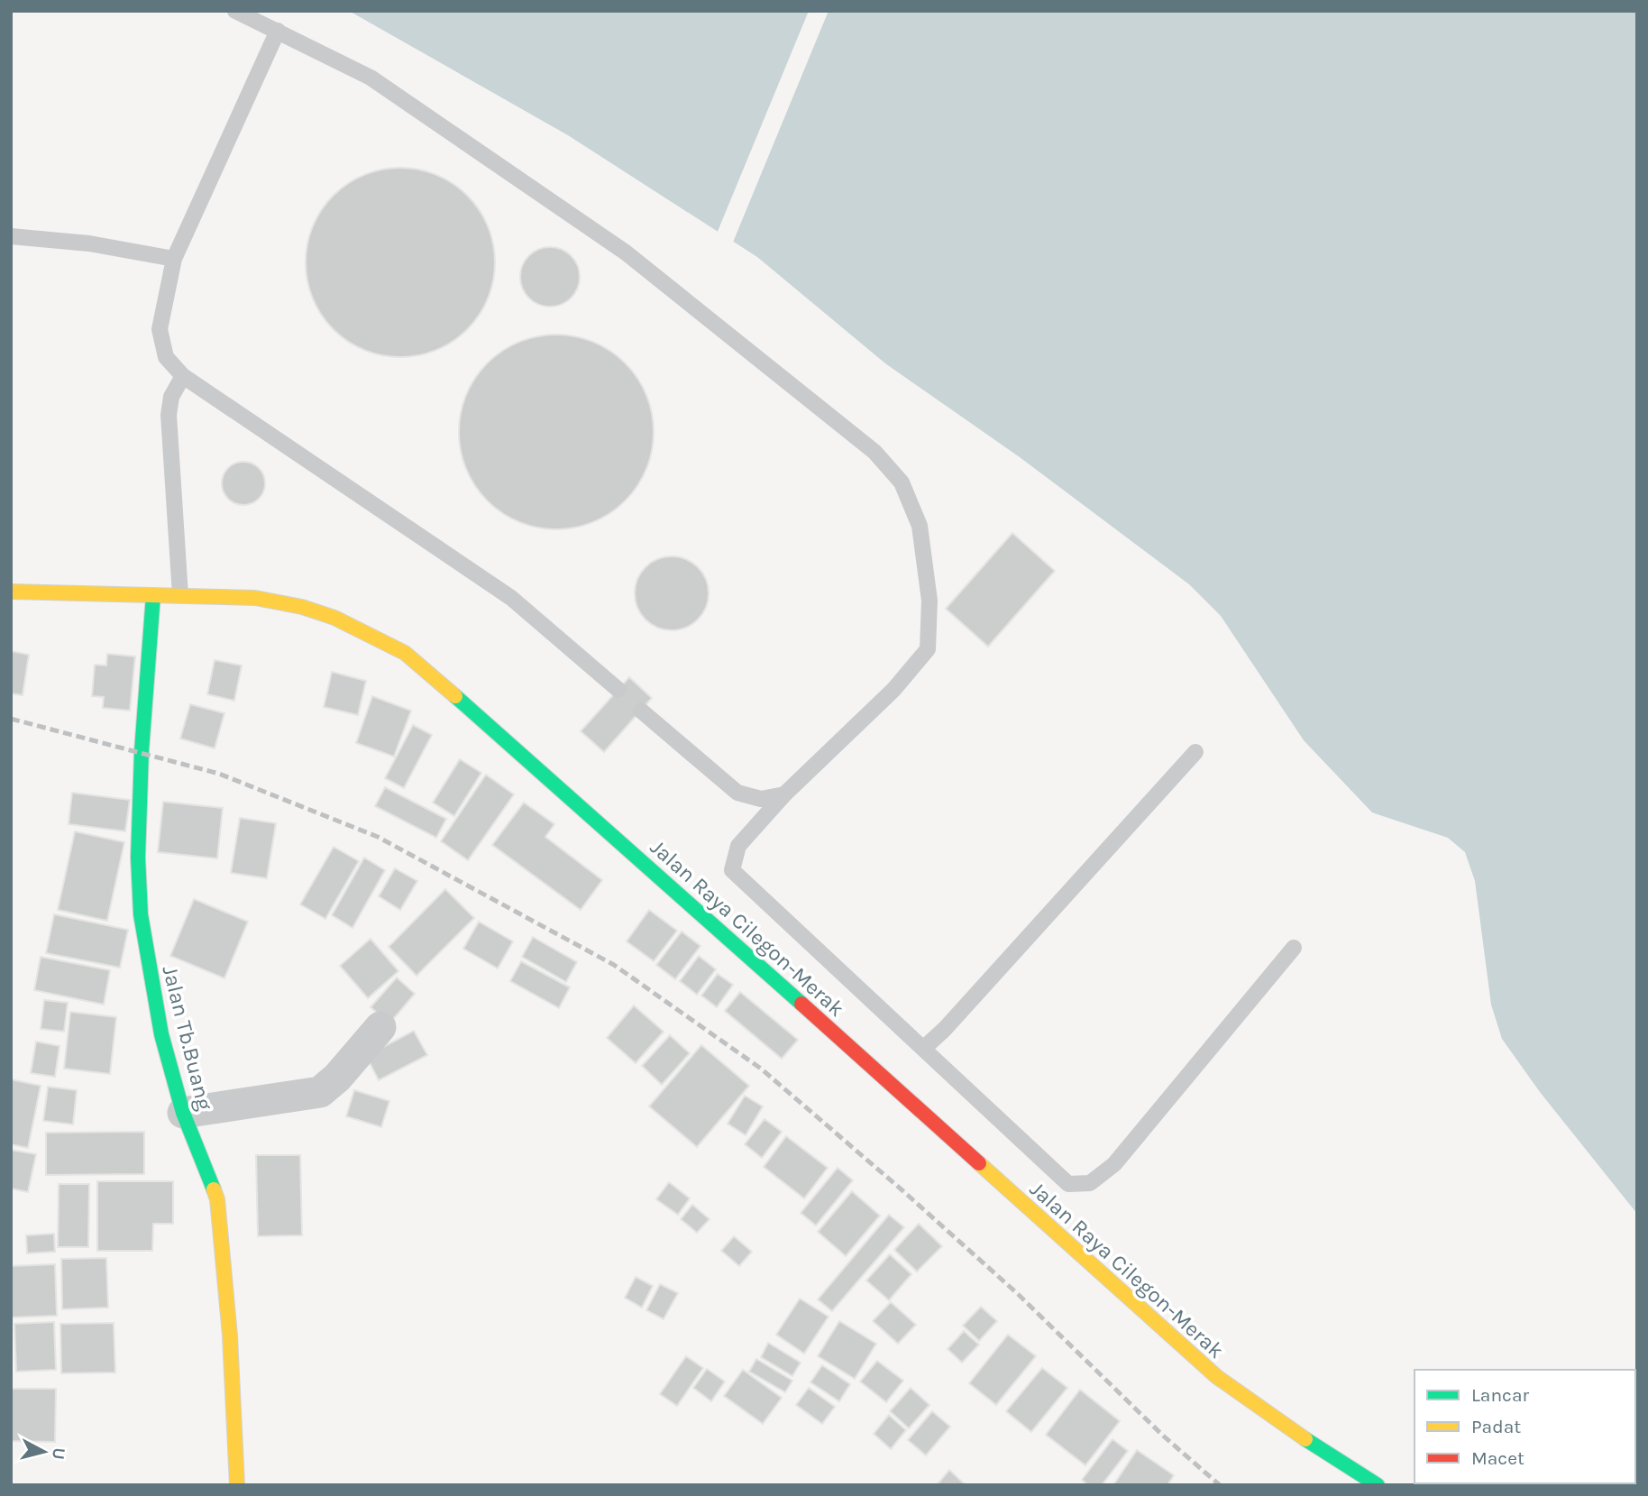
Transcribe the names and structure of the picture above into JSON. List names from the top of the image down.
{
  "streets": {
    "main road": ["Jalan Raya Cilegon-Merak", "Jalan Tb.Buang"]
  },
  "crossings": [
    ["Jalan Raya Cilegon-Merak", "Jalan Tb.Buang"]
  ],
  "legend": ["Lancar", "Padat", "Macet"],
  "north": "right"
}
